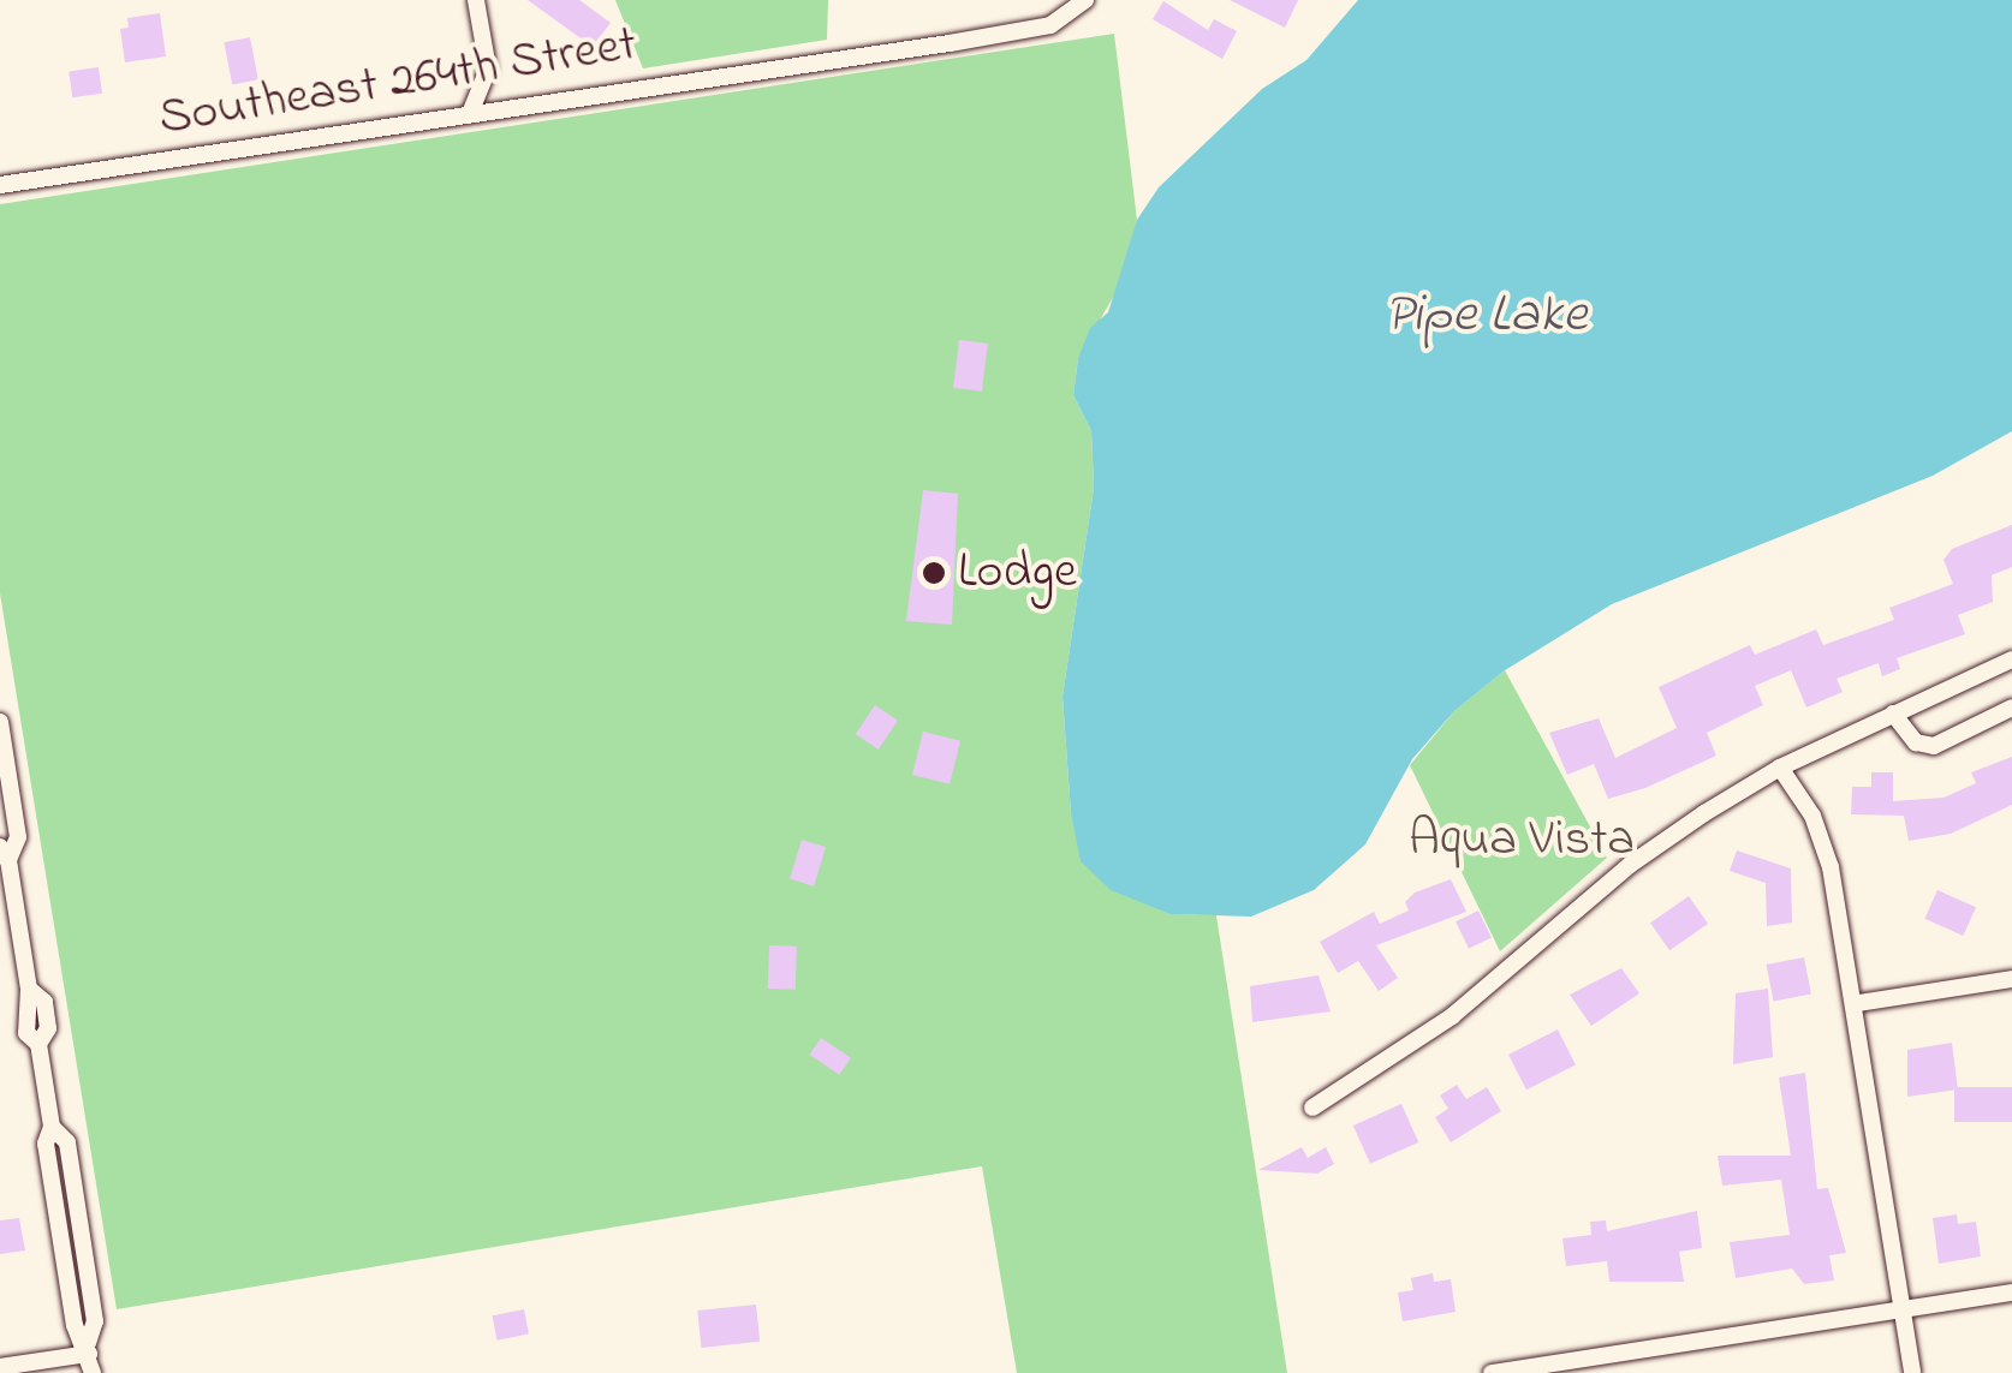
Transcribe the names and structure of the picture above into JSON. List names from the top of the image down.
{
  "streets": {
    "street": ["Southeast 264th Street"]
  },
  "water": ["Pipe Lake"],
  "parks": ["Aqua Vista"],
  "places": ["Lodge"]
}
